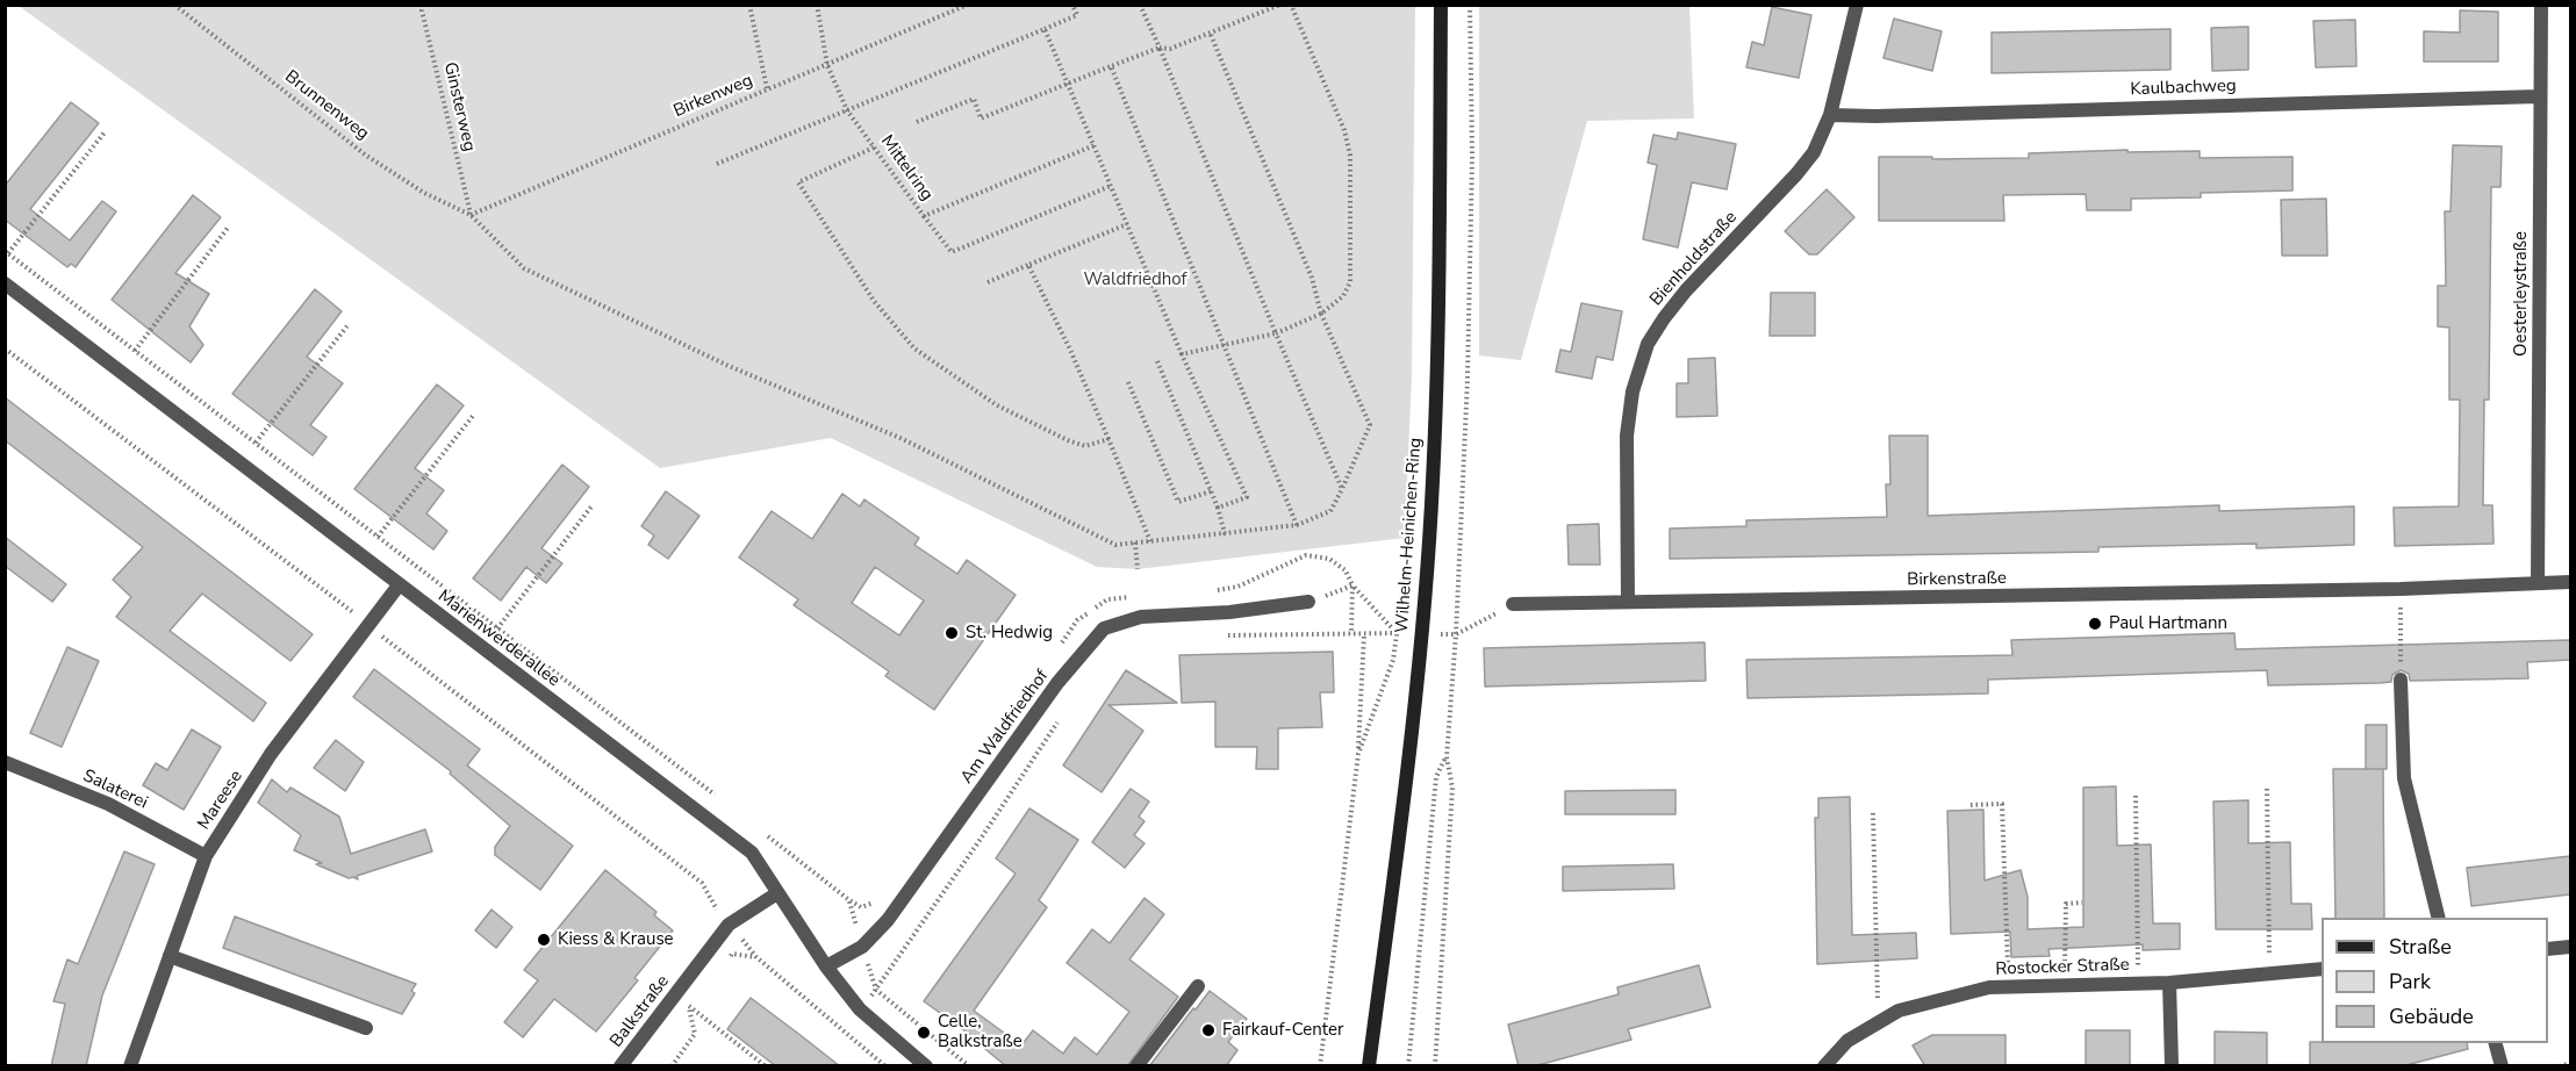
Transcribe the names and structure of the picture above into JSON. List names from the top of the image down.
{
  "streets": {
    "main road": ["Wilhelm-Heinichen-Ring"],
    "street": [
      "Kaulbachweg",
      "Bienholdstraße",
      "Oesterleystraße",
      "Birkenstraße",
      "Marienwerderallee",
      "Am Waldfriedhof",
      "Salaterei",
      "Mareese",
      "Rostocker Straße",
      "Balkstraße"
    ],
    "path": [
      "Birkenweg",
      "Brunnenweg",
      "Ginsterweg",
      "Mittelring"
    ]
  },
  "crossings": [
    ["Kaulbachweg", "Bienholdstraße"],
    ["Kaulbachweg", "Oesterleystraße"],
    ["Birkenweg", "Brunnenweg"],
    ["Birkenweg", "Ginsterweg"],
    ["Birkenweg", "Mittelring"],
    ["Brunnenweg", "Ginsterweg"],
    ["Bienholdstraße", "Birkenstraße"],
    ["Oesterleystraße", "Birkenstraße"],
    ["Marienwerderallee", "Am Waldfriedhof"],
    ["Marienwerderallee", "Mareese"],
    ["Marienwerderallee", "Balkstraße"],
    ["Salaterei", "Mareese"]
  ],
  "parks": ["Waldfriedhof"],
  "places": [
    "Paul Hartmann",
    "St. Hedwig",
    "Kiess & Krause",
    "Fairkauf-Center",
    "Celle, Balkstraße"
  ],
  "legend": ["Straße", "Park", "Gebäude"]
}
